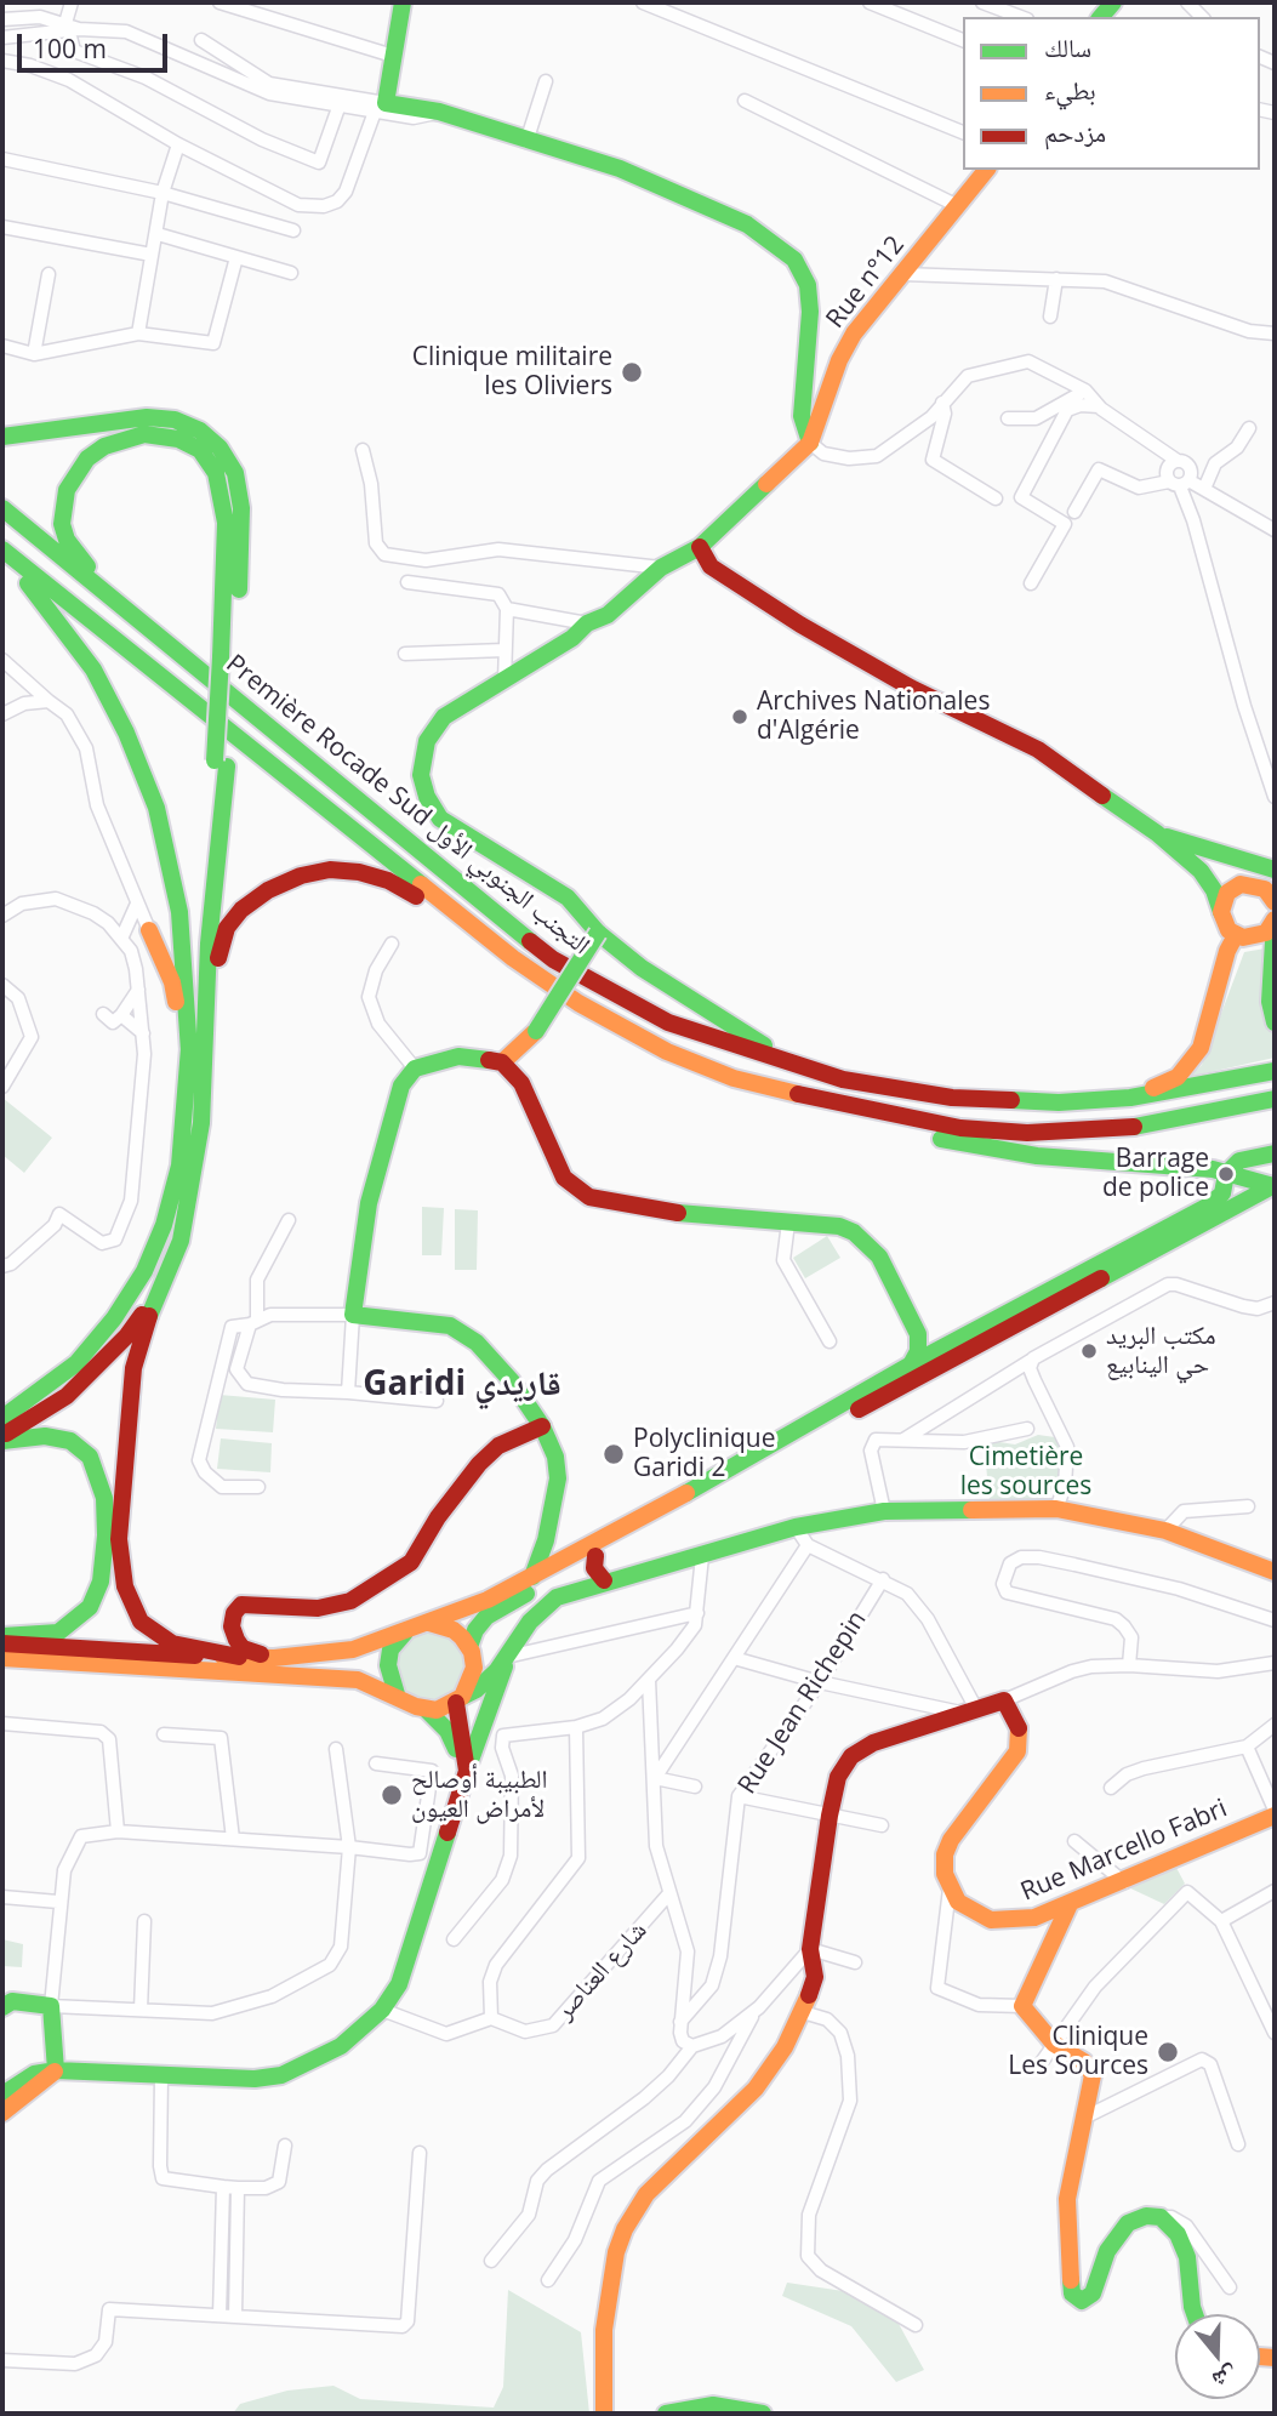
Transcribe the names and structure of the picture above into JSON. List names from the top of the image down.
{
  "streets": {
    "main road": ["Rue n°12", "Première Rocade Sud التجنب الجنوبي الأول", "Rue Marcello Fabri"],
    "street": ["Rue Jean Richepin", "شارع العناصر"]
  },
  "districts": ["Garidi قاريدي"],
  "parks": ["Cimetière les sources"],
  "places": [
    "Clinique militaire les Oliviers",
    "Archives Nationales d'Algérie",
    "Barrage de police",
    "مكتب البريد حي الينابيع",
    "Polyclinique Garidi 2",
    "الطبيبة أوصالح لأمراض العيون",
    "Clinique Les Sources"
  ],
  "legend": ["سالك", "بطيء", "مزدحم"],
  "scale_bar": "100 m",
  "north": "bottom"
}
